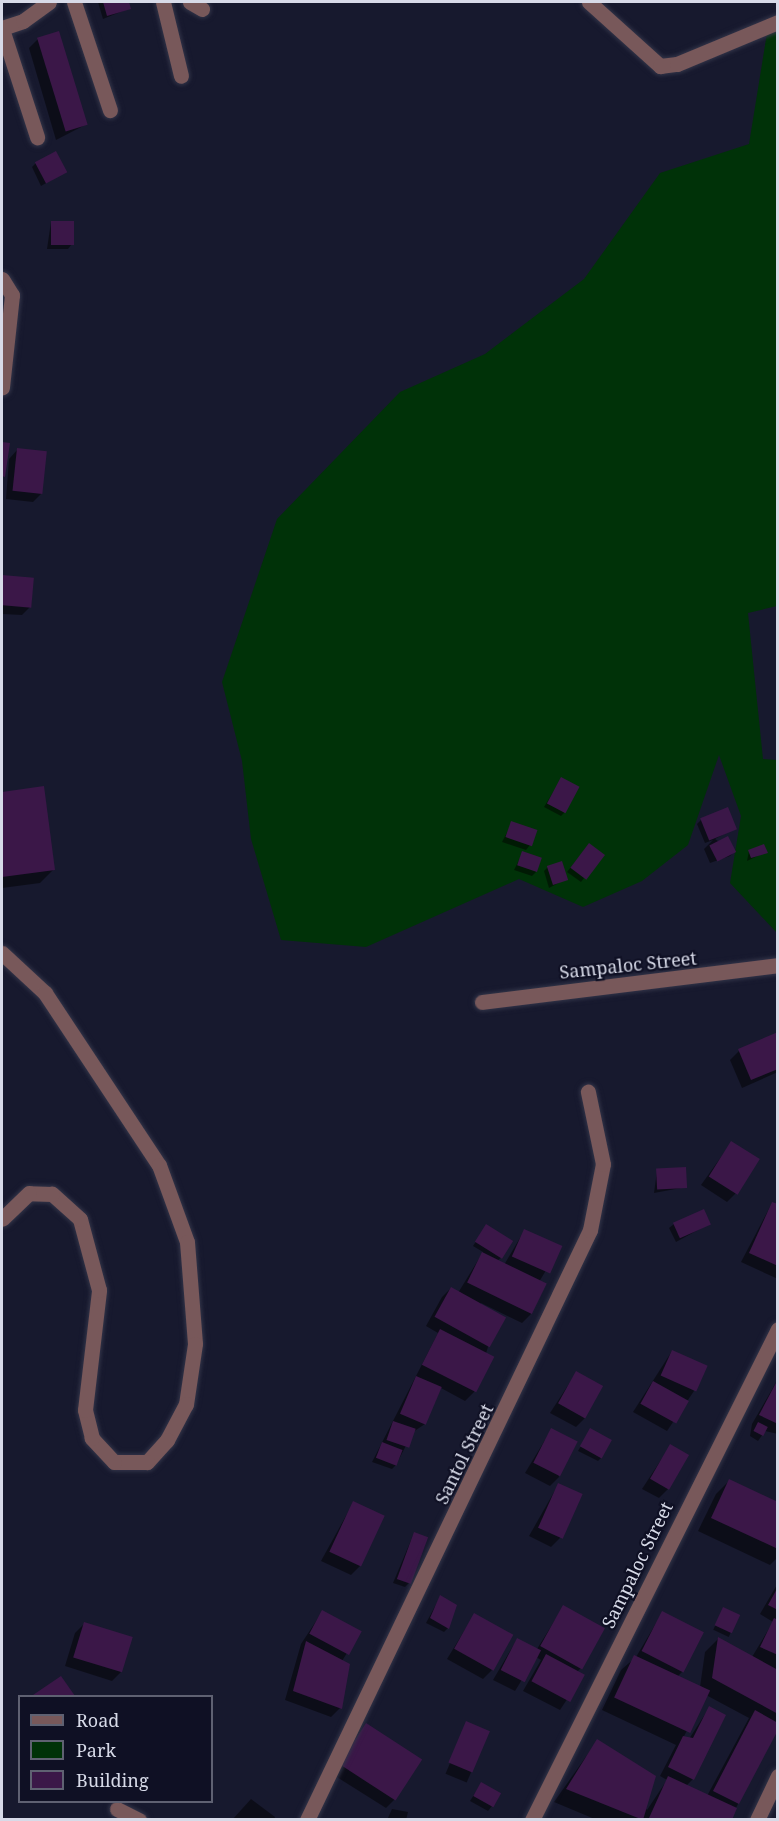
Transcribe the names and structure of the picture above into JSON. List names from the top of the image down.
{
  "streets": {
    "street": ["Sampaloc Street", "Santol Street"]
  },
  "legend": ["Road", "Park", "Building"]
}
